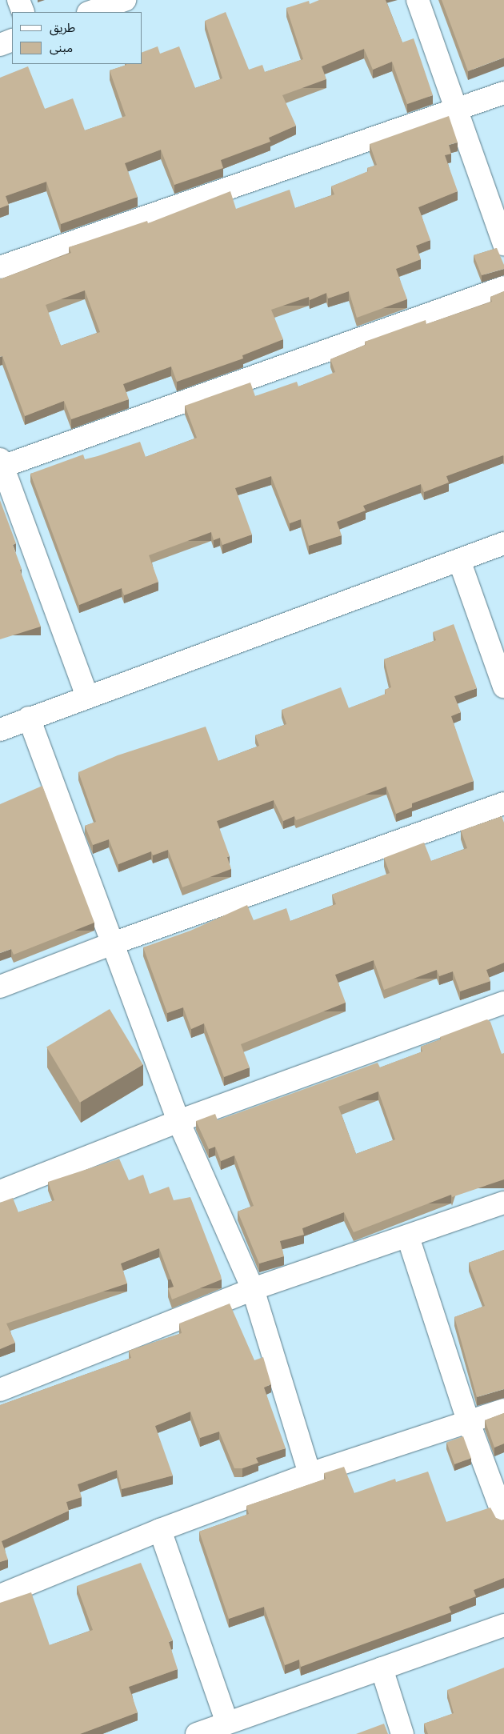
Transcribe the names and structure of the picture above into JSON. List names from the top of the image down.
{
  "legend": ["طريق", "مبنى"]
}
